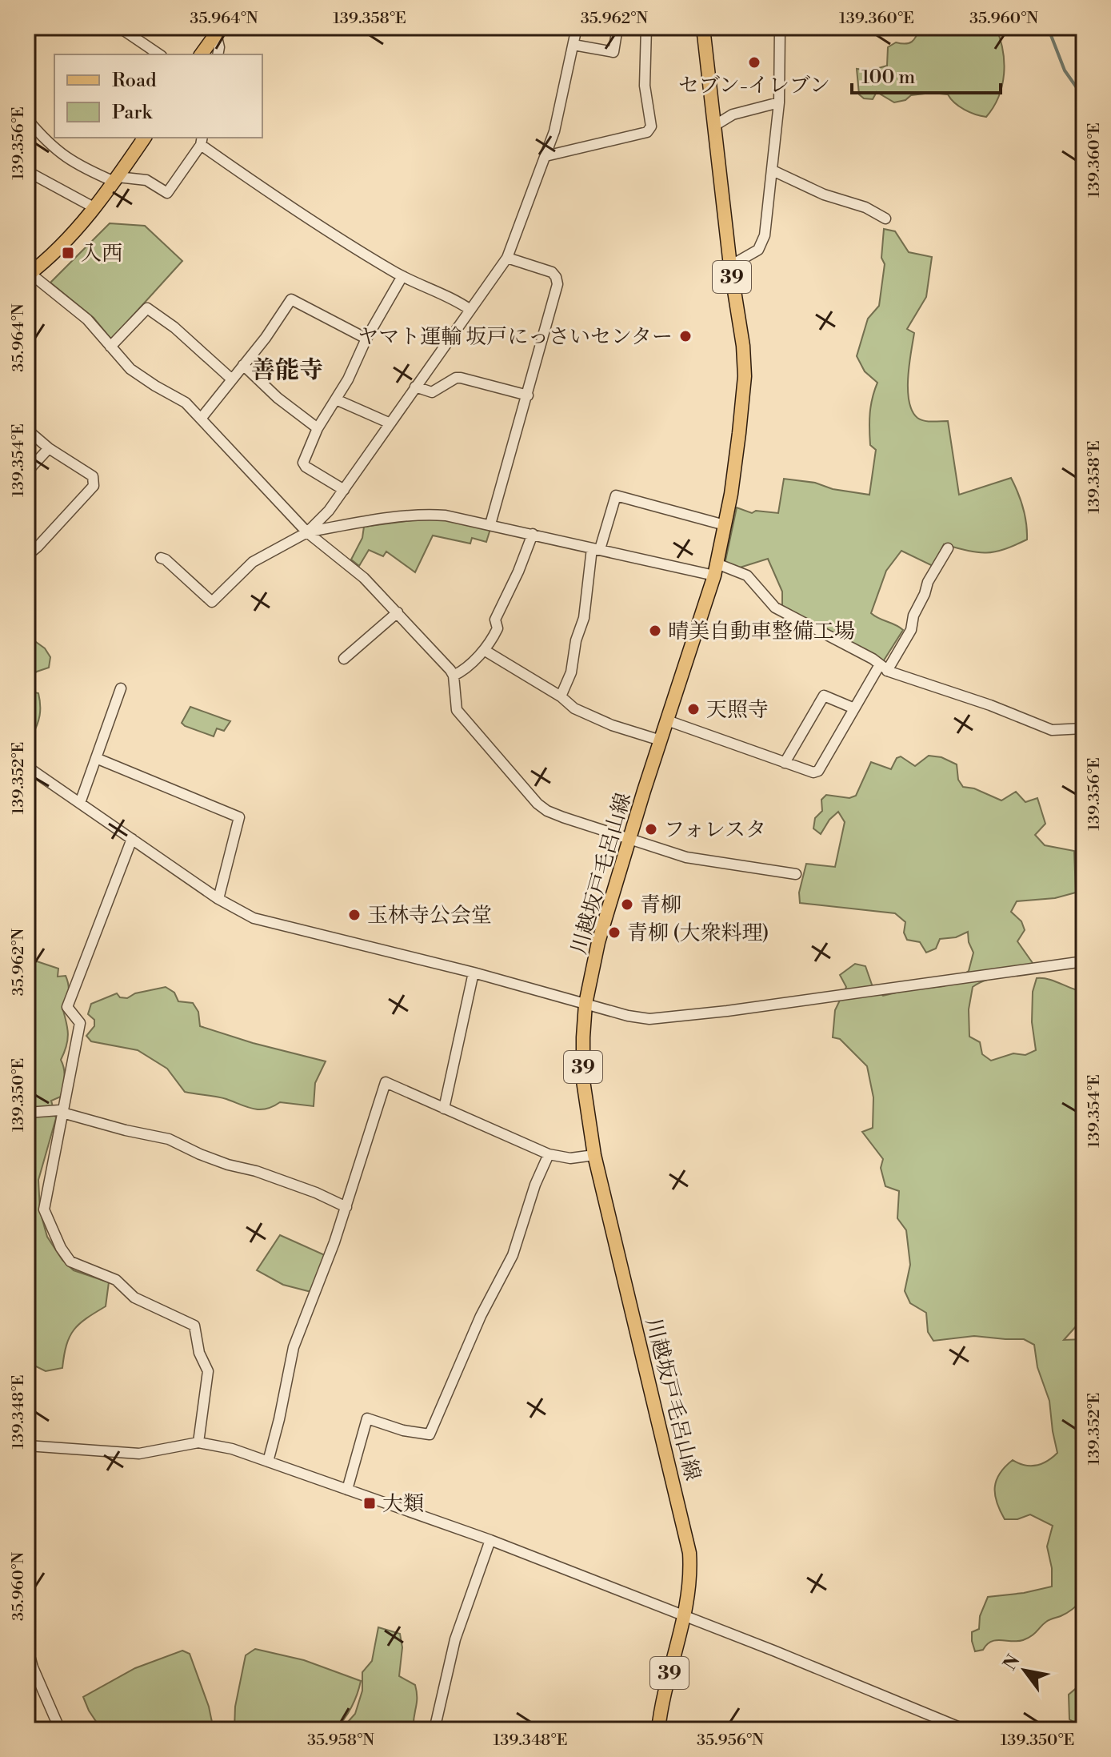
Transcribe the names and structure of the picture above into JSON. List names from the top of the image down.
{
  "streets": {
    "main road": ["39", "川越坂戸毛呂山線"]
  },
  "districts": ["善能寺"],
  "places": {
    "other": [
      "セブン-イレブン",
      "ヤマト運輸 坂戸にっさいセンター",
      "晴美自動車整備工場",
      "天照寺",
      "フォレスタ",
      "青柳",
      "玉林寺公会堂",
      "青柳 (大衆料理)"
    ],
    "transit": ["入西", "大類"]
  },
  "legend": ["Road", "Park"],
  "scale_bar": "100 m",
  "north": "top left",
  "coordinates": [
    "35.964°N",
    "139.358°E",
    "35.962°N",
    "139.360°E",
    "35.960°N",
    "139.356°E",
    "139.354°E",
    "139.352°E",
    "139.350°E",
    "139.348°E",
    "35.958°N",
    "35.956°N"
  ]
}
